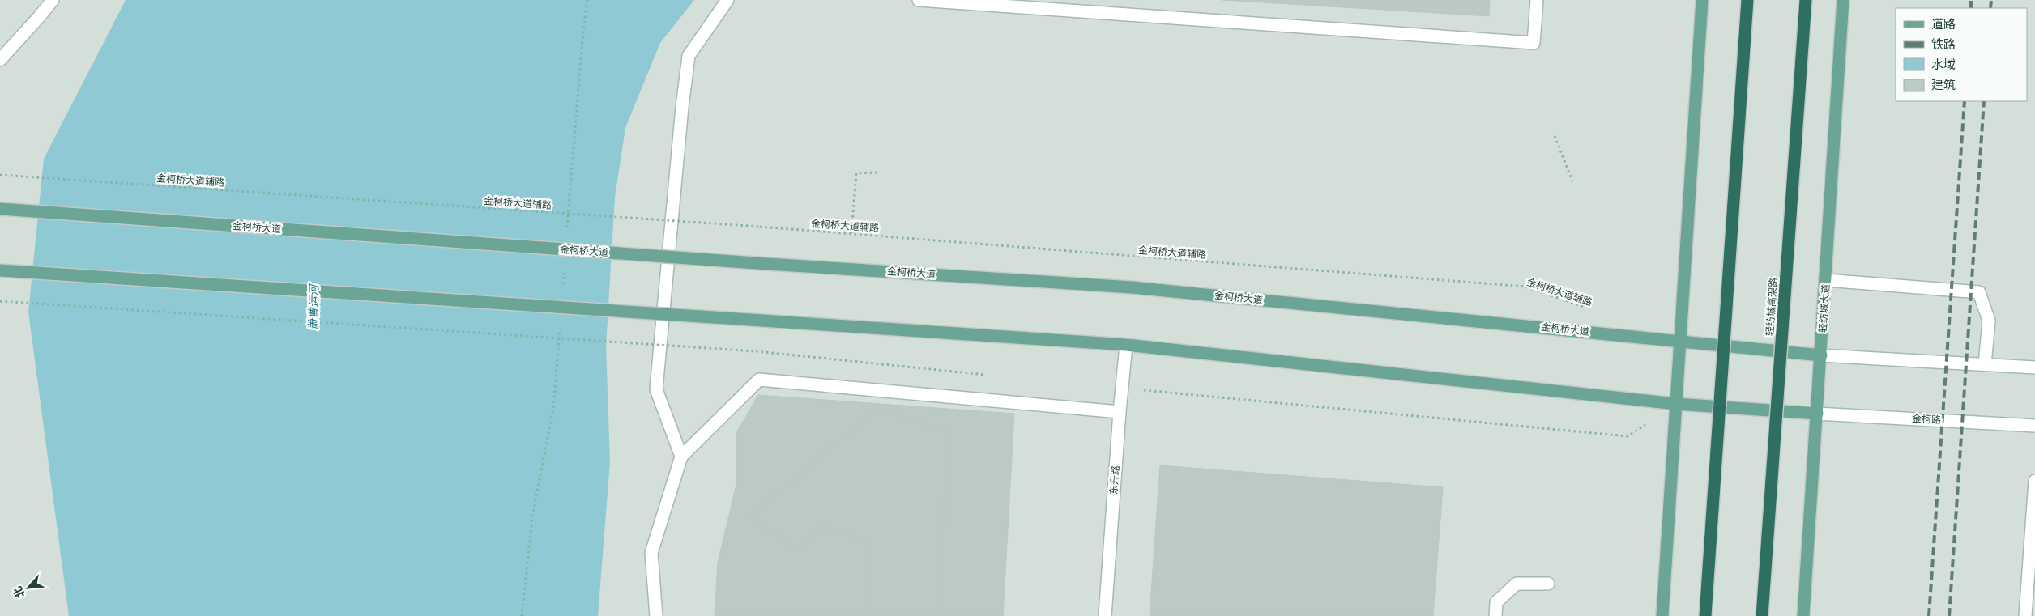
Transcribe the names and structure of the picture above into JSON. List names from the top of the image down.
{
  "streets": {
    "highway": ["轻纺城高架路"],
    "main road": [
      "金柯桥大道",
      "轻纺城大道",
      "金柯路",
      "东升路"
    ],
    "path": ["金柯桥大道辅路"]
  },
  "crossings": [
    ["金柯桥大道", "轻纺城大道"],
    ["轻纺城大道", "金柯路"]
  ],
  "water": ["萧曹运河"],
  "legend": [
    "道路",
    "铁路",
    "水域",
    "建筑"
  ],
  "north": "bottom left"
}
